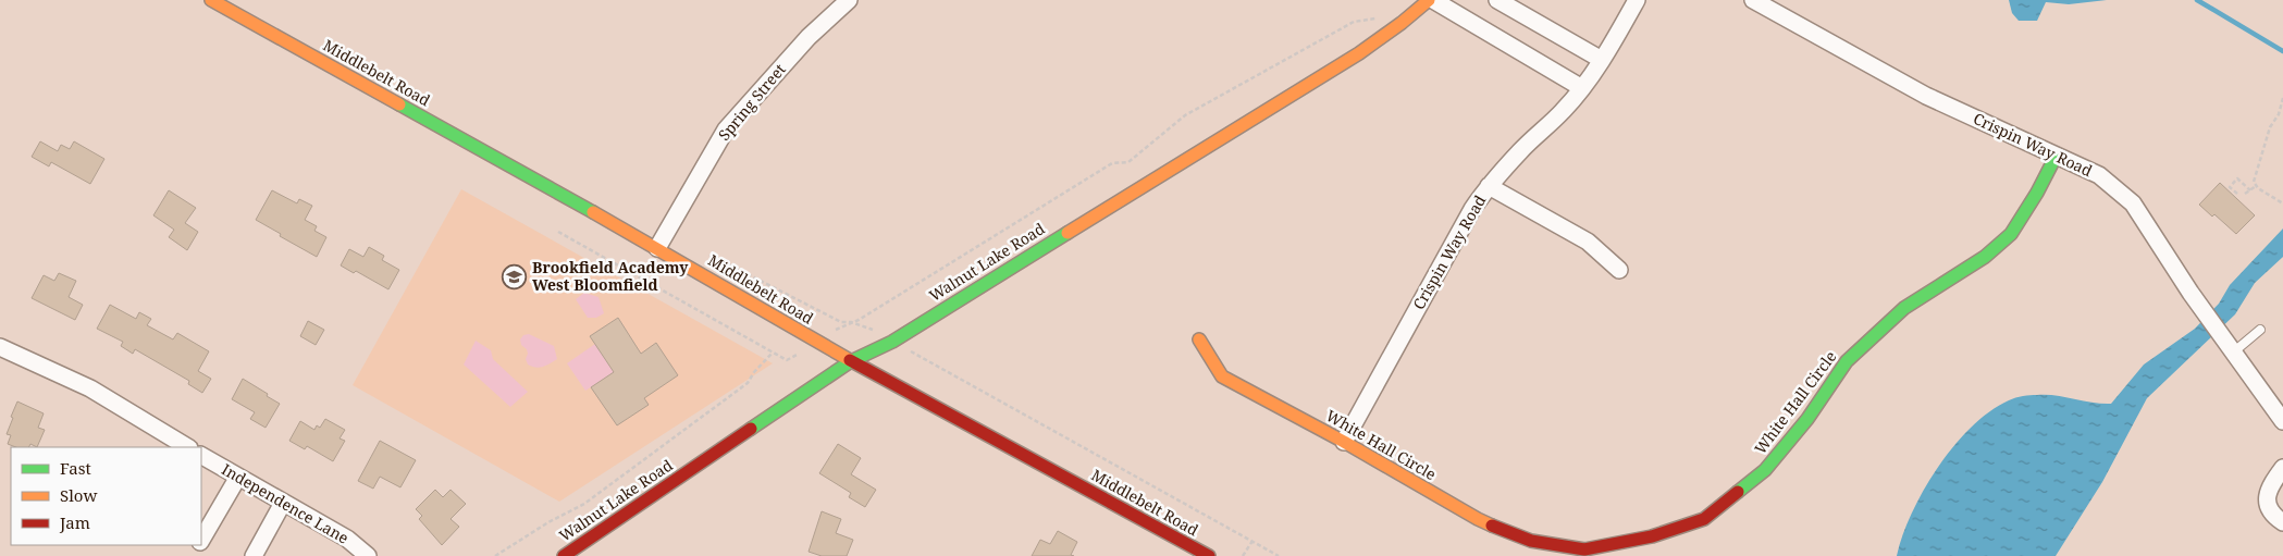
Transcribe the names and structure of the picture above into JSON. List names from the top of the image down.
{
  "streets": {
    "street": [
      "Middlebelt Road",
      "Spring Street",
      "Crispin Way Road",
      "Walnut Lake Road",
      "White Hall Circle",
      "Independence Lane"
    ]
  },
  "crossings": [
    ["Middlebelt Road", "Spring Street"],
    ["Middlebelt Road", "Walnut Lake Road"],
    ["Crispin Way Road", "White Hall Circle"]
  ],
  "places": {
    "school or university": ["Brookfield Academy West Bloomfield"]
  },
  "legend": ["Fast", "Slow", "Jam"]
}
